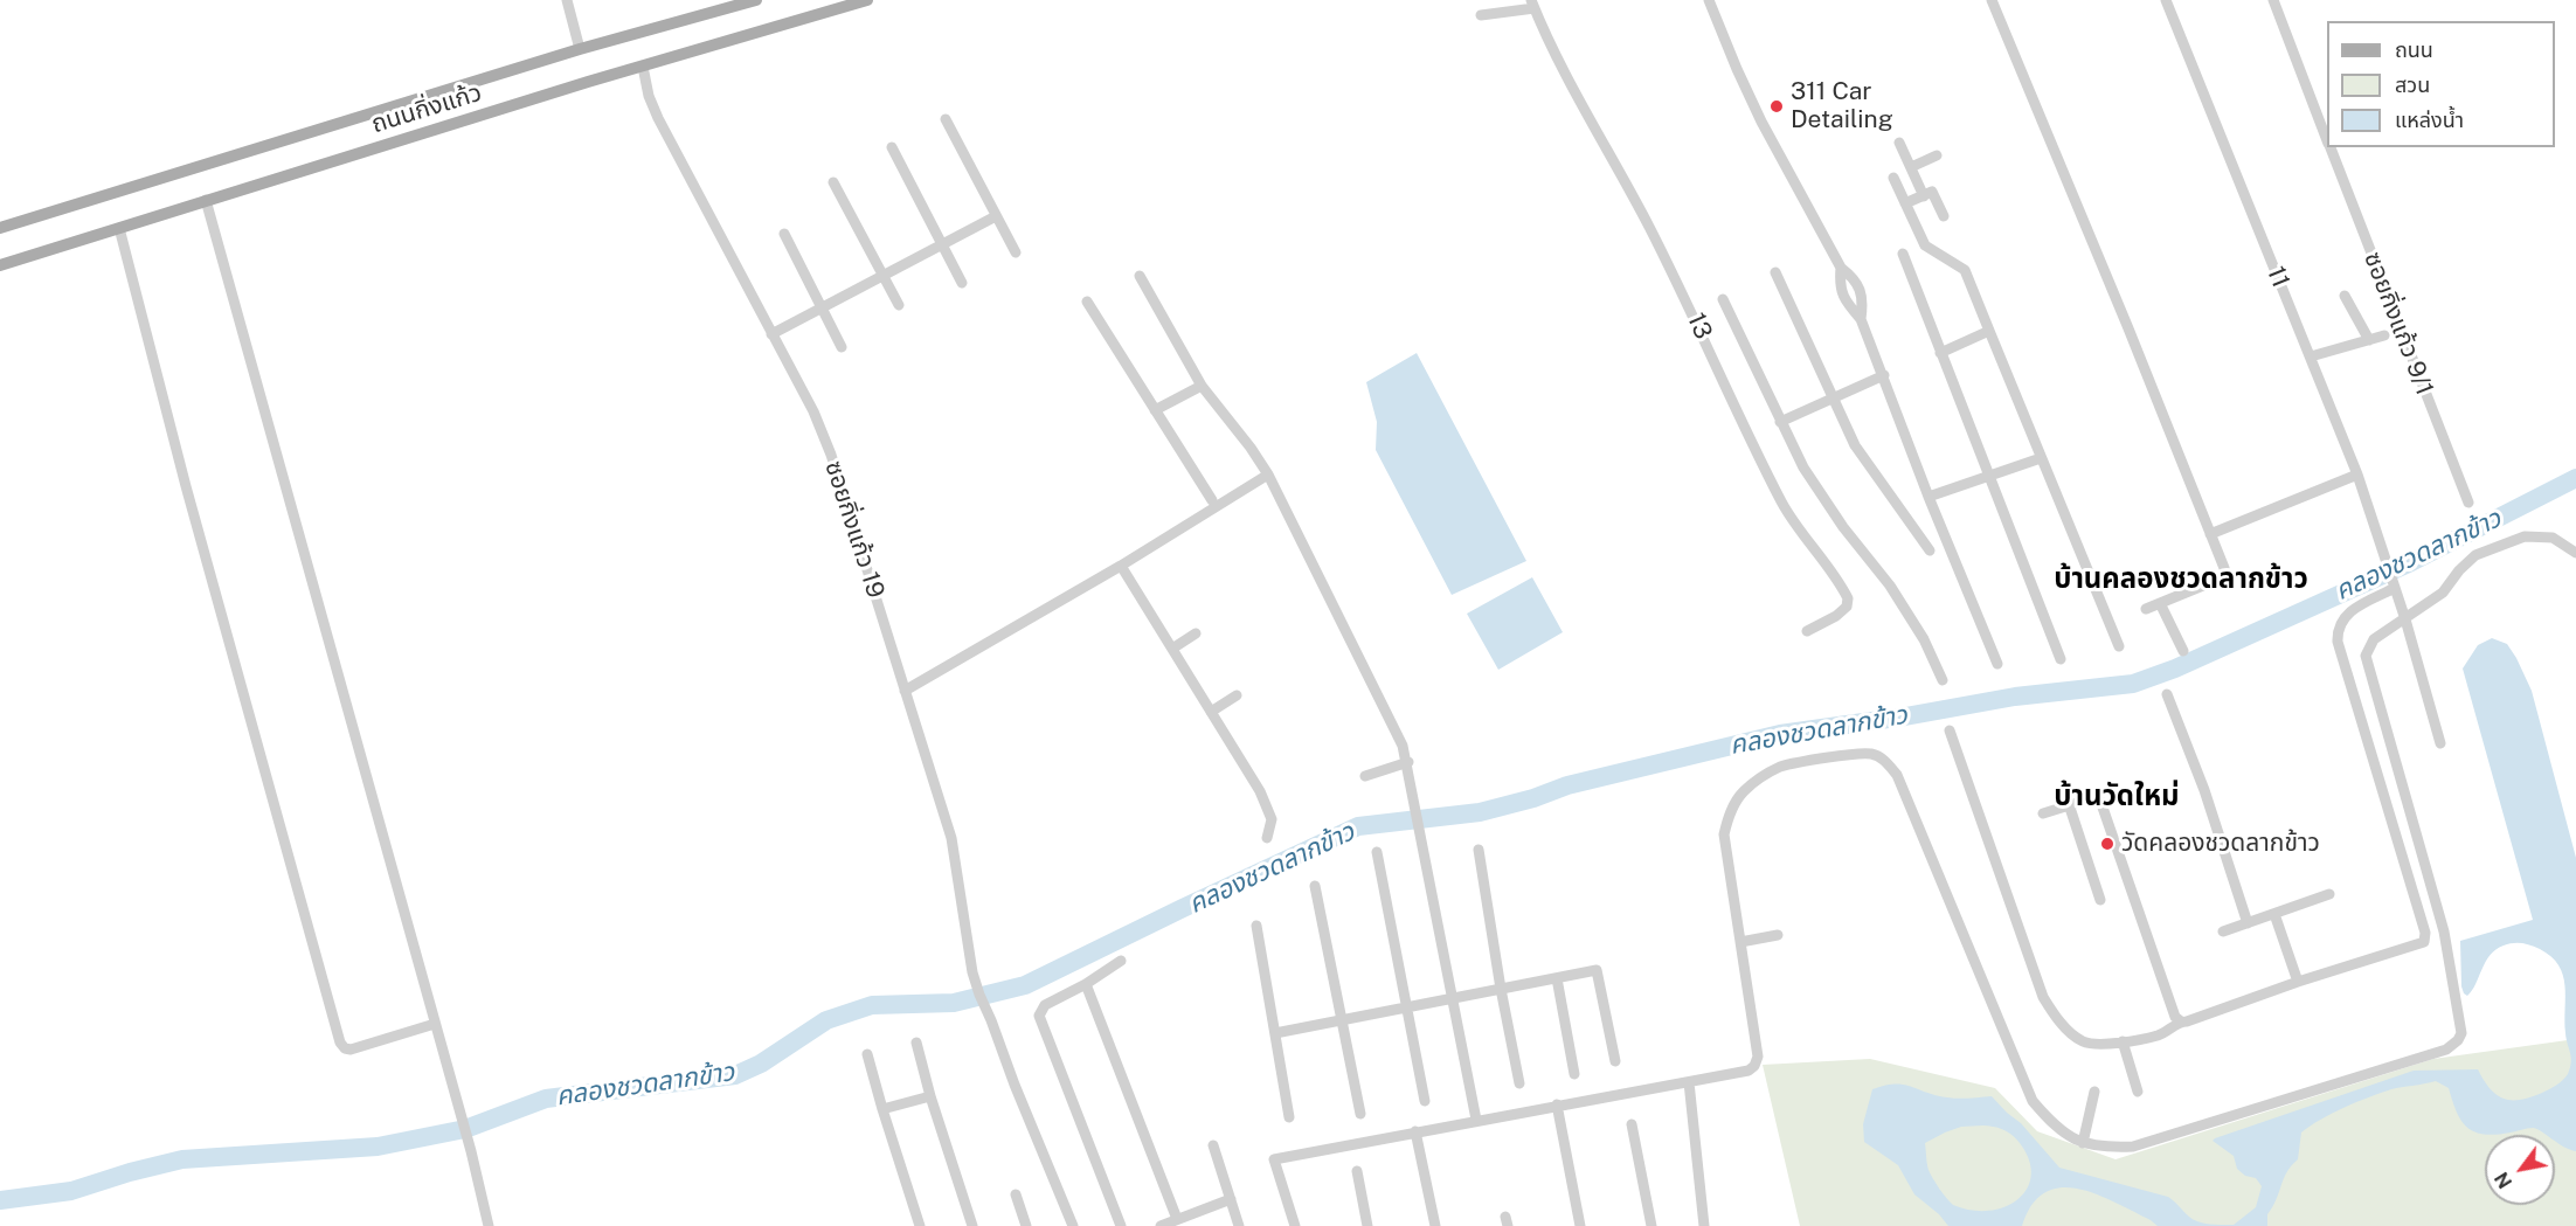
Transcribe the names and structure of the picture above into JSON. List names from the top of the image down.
{
  "streets": {
    "main road": ["ถนนกิ่งแก้ว"],
    "street": [
      "11",
      "ซอยกิ่งแก้ว 9/1",
      "13",
      "ซอยกิ่งแก้ว 19"
    ]
  },
  "crossings": [
    ["ถนนกิ่งแก้ว", "ซอยกิ่งแก้ว 19"]
  ],
  "districts": ["บ้านคลองชวดลากข้าว", "บ้านวัดใหม่"],
  "water": ["คลองชวดลากข้าว"],
  "places": ["311 Car Detailing", "วัดคลองชวดลากข้าว"],
  "legend": ["ถนน", "สวน", "แหล่งน้ำ"],
  "north": "bottom left"
}
